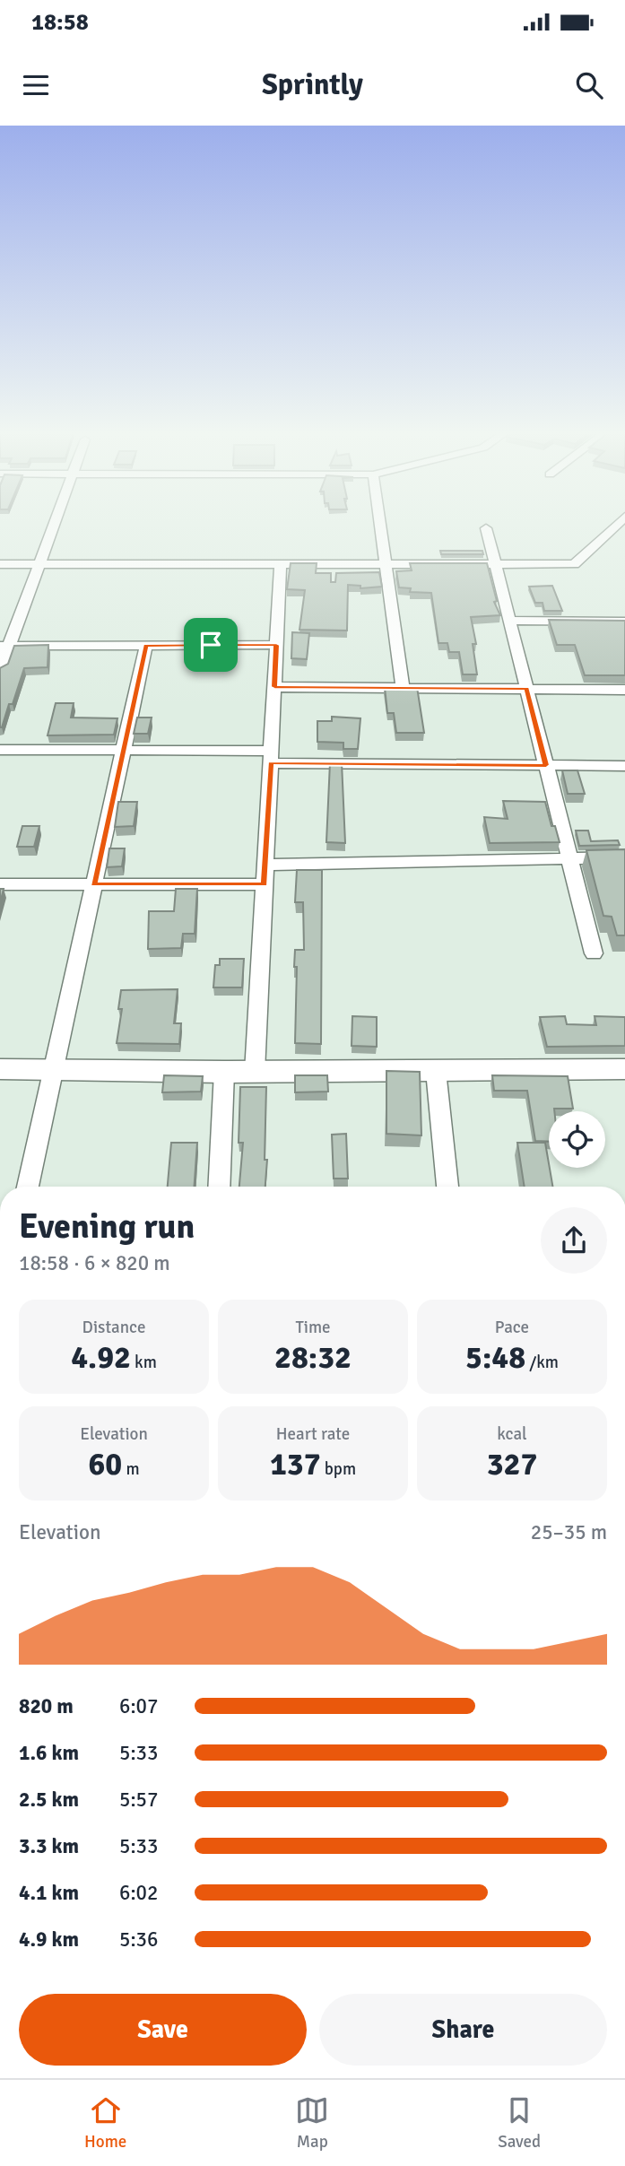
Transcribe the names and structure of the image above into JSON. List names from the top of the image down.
{
  "page": {
    "status": "18:58",
    "header": "Sprintly",
    "heading": ["Evening run", "18:58 · 6 × 820 m"],
    "stats": [
      ["Distance", "4.92 km"],
      ["Time", "28:32"],
      ["Pace", "5:48 /km"],
      ["Elevation", "60 m"],
      ["Heart rate", "137 bpm"],
      ["kcal", "327"]
    ],
    "chart": ["Elevation", "25–35 m"],
    "list": [
      {
        "name": "820 m",
        "note": "6:07"
      },
      {
        "name": "1.6 km",
        "note": "5:33"
      },
      {
        "name": "2.5 km",
        "note": "5:57"
      },
      {
        "name": "3.3 km",
        "note": "5:33"
      },
      {
        "name": "4.1 km",
        "note": "6:02"
      },
      {
        "name": "4.9 km",
        "note": "5:36"
      }
    ],
    "buttons": ["Save", "Share"],
    "tabs": ["Home", "Map", "Saved"]
  }
}
